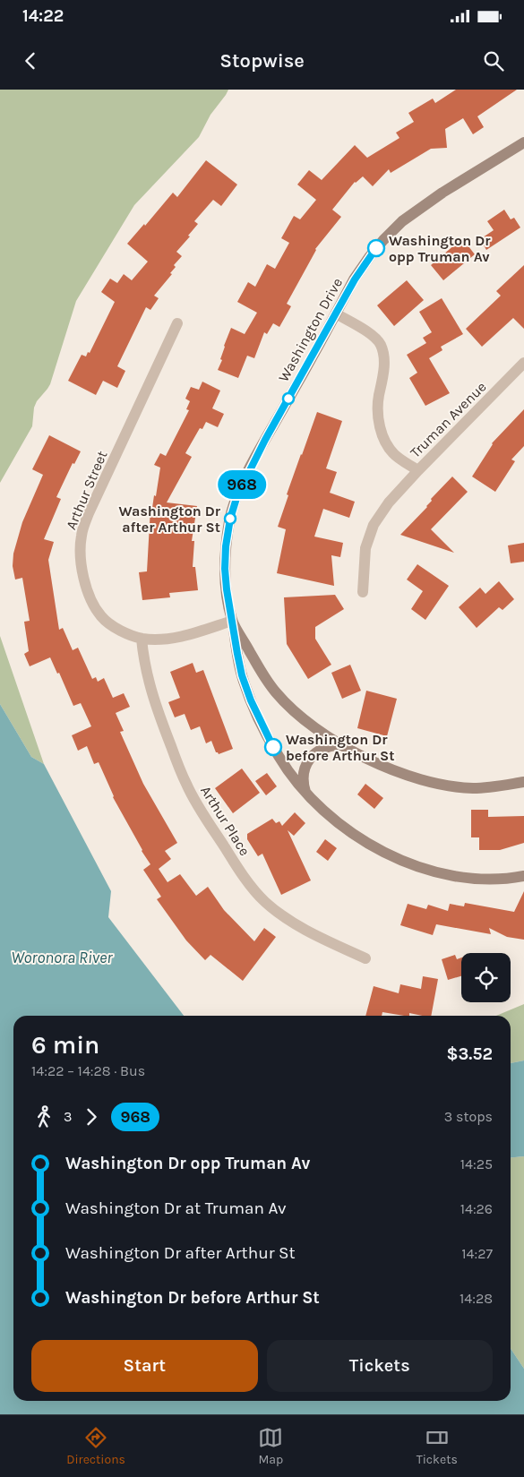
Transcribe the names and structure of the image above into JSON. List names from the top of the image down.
{
  "streets": {
    "street": [
      "Washington Drive",
      "Truman Avenue",
      "Arthur Street",
      "Arthur Place"
    ]
  },
  "crossings": [
    ["Washington Drive", "Truman Avenue"],
    ["Washington Drive", "Arthur Street"],
    ["Arthur Street", "Arthur Place"]
  ],
  "water": ["Woronora River"],
  "places": ["Washington Dr opp Truman Av", "Washington Dr after Arthur St", "Washington Dr before Arthur St"],
  "lines": ["bus line 968"],
  "page": {
    "status": "14:22",
    "header": "Stopwise",
    "on_map": "968",
    "heading": ["6 min", "14:22 – 14:28 · Bus", "$3.52"],
    "legs": ["3", "968", "3 stops"],
    "list": [
      {
        "name": "Washington Dr opp Truman Av",
        "value": "14:25"
      },
      {
        "name": "Washington Dr at Truman Av",
        "value": "14:26"
      },
      {
        "name": "Washington Dr after Arthur St",
        "value": "14:27"
      },
      {
        "name": "Washington Dr before Arthur St",
        "value": "14:28"
      }
    ],
    "buttons": ["Start", "Tickets"],
    "tabs": ["Directions", "Map", "Tickets"]
  }
}
